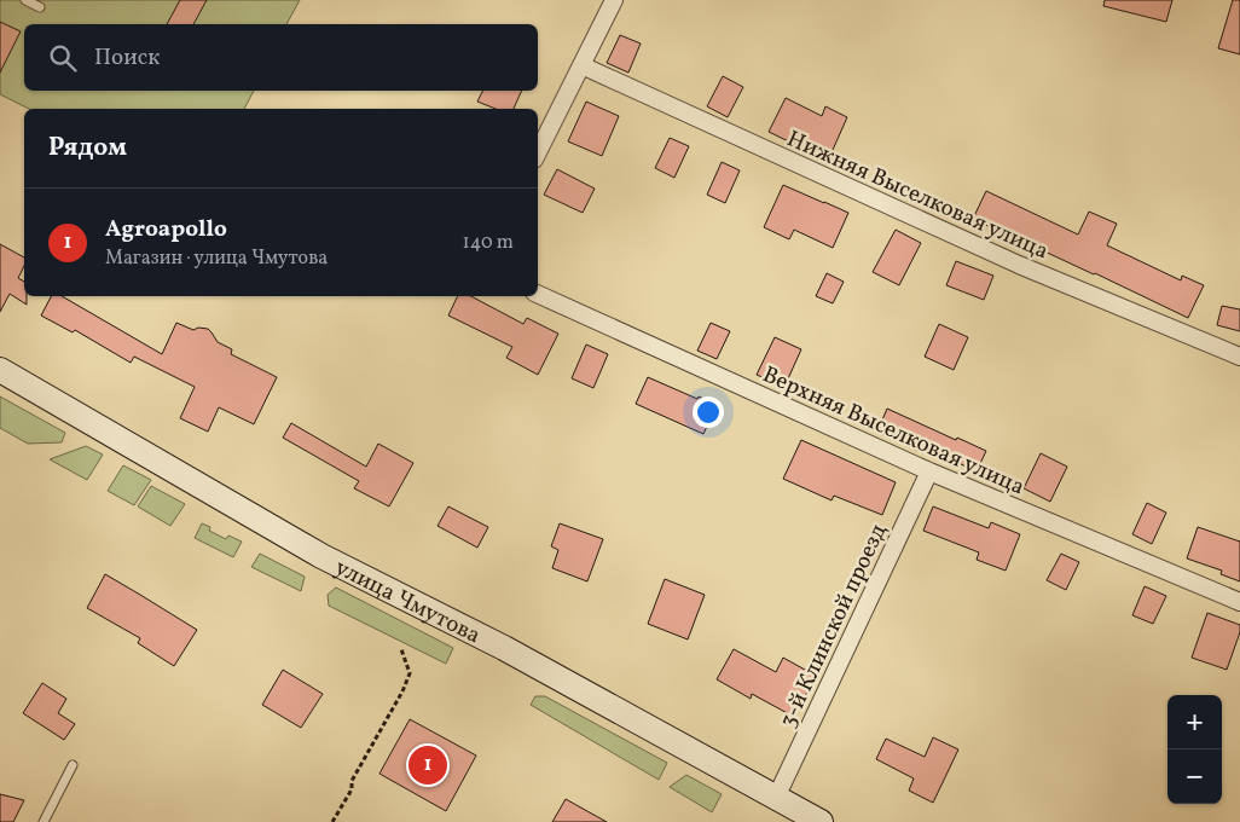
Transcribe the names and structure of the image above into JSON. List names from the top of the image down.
{
  "streets": {
    "main road": ["улица Чмутова"],
    "street": ["Нижняя Выселковая улица", "Верхняя Выселковая улица", "3-й Клинской проезд"]
  },
  "crossings": [
    ["Верхняя Выселковая улица", "3-й Клинской проезд"],
    ["улица Чмутова", "3-й Клинской проезд"]
  ],
  "page": {
    "search": "Поиск",
    "heading": "Рядом",
    "list": [
      {
        "mark": "1",
        "name": "Agroapollo",
        "note": "Магазин · улица Чмутова",
        "value": "140 m"
      }
    ],
    "map_buttons": ["+", "−"],
    "pins": "1"
  }
}
